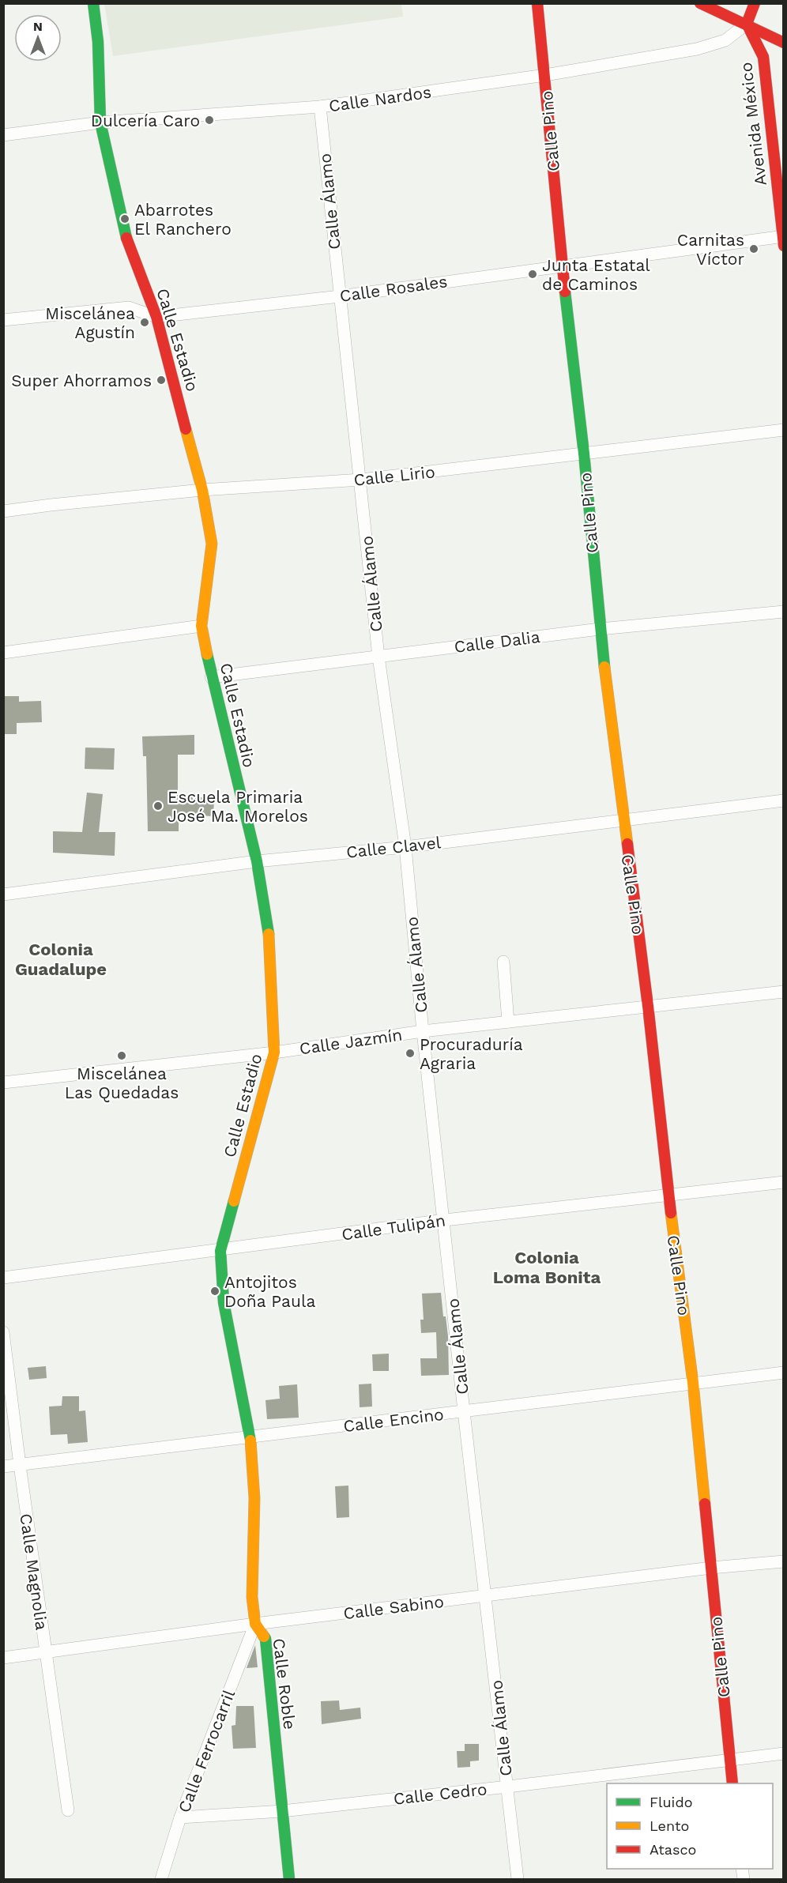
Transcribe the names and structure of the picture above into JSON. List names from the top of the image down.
{
  "streets": {
    "street": [
      "Calle Nardos",
      "Avenida México",
      "Calle Pino",
      "Calle Álamo",
      "Calle Rosales",
      "Calle Estadio",
      "Calle Lirio",
      "Calle Dalia",
      "Calle Clavel",
      "Calle Jazmín",
      "Calle Tulipán",
      "Calle Encino",
      "Calle Magnolia",
      "Calle Sabino",
      "Calle Roble",
      "Calle Ferrocarril",
      "Calle Cedro"
    ]
  },
  "crossings": [
    ["Calle Nardos", "Avenida México"],
    ["Calle Nardos", "Calle Pino"],
    ["Calle Nardos", "Calle Álamo"],
    ["Calle Nardos", "Calle Estadio"],
    ["Avenida México", "Calle Rosales"],
    ["Calle Pino", "Calle Rosales"],
    ["Calle Pino", "Calle Lirio"],
    ["Calle Pino", "Calle Dalia"],
    ["Calle Pino", "Calle Clavel"],
    ["Calle Pino", "Calle Jazmín"],
    ["Calle Pino", "Calle Tulipán"],
    ["Calle Pino", "Calle Encino"],
    ["Calle Pino", "Calle Sabino"],
    ["Calle Pino", "Calle Cedro"],
    ["Calle Álamo", "Calle Rosales"],
    ["Calle Álamo", "Calle Lirio"],
    ["Calle Álamo", "Calle Dalia"],
    ["Calle Álamo", "Calle Clavel"],
    ["Calle Álamo", "Calle Jazmín"],
    ["Calle Álamo", "Calle Tulipán"],
    ["Calle Álamo", "Calle Encino"],
    ["Calle Álamo", "Calle Sabino"],
    ["Calle Álamo", "Calle Cedro"],
    ["Calle Rosales", "Calle Estadio"],
    ["Calle Estadio", "Calle Lirio"],
    ["Calle Estadio", "Calle Dalia"],
    ["Calle Estadio", "Calle Clavel"],
    ["Calle Estadio", "Calle Jazmín"],
    ["Calle Estadio", "Calle Tulipán"],
    ["Calle Estadio", "Calle Encino"],
    ["Calle Estadio", "Calle Roble"],
    ["Calle Encino", "Calle Magnolia"],
    ["Calle Encino", "Calle Roble"],
    ["Calle Magnolia", "Calle Sabino"],
    ["Calle Sabino", "Calle Roble"],
    ["Calle Sabino", "Calle Ferrocarril"],
    ["Calle Roble", "Calle Ferrocarril"],
    ["Calle Roble", "Calle Cedro"],
    ["Calle Ferrocarril", "Calle Cedro"]
  ],
  "districts": ["Colonia Guadalupe", "Colonia Loma Bonita"],
  "places": [
    "Dulcería Caro",
    "Abarrotes El Ranchero",
    "Carnitas Víctor",
    "Junta Estatal de Caminos",
    "Miscelánea Agustín",
    "Super Ahorramos",
    "Escuela Primaria José Ma. Morelos",
    "Procuraduría Agraria",
    "Miscelánea Las Quedadas",
    "Antojitos Doña Paula"
  ],
  "legend": ["Fluido", "Lento", "Atasco"],
  "north": "top"
}
